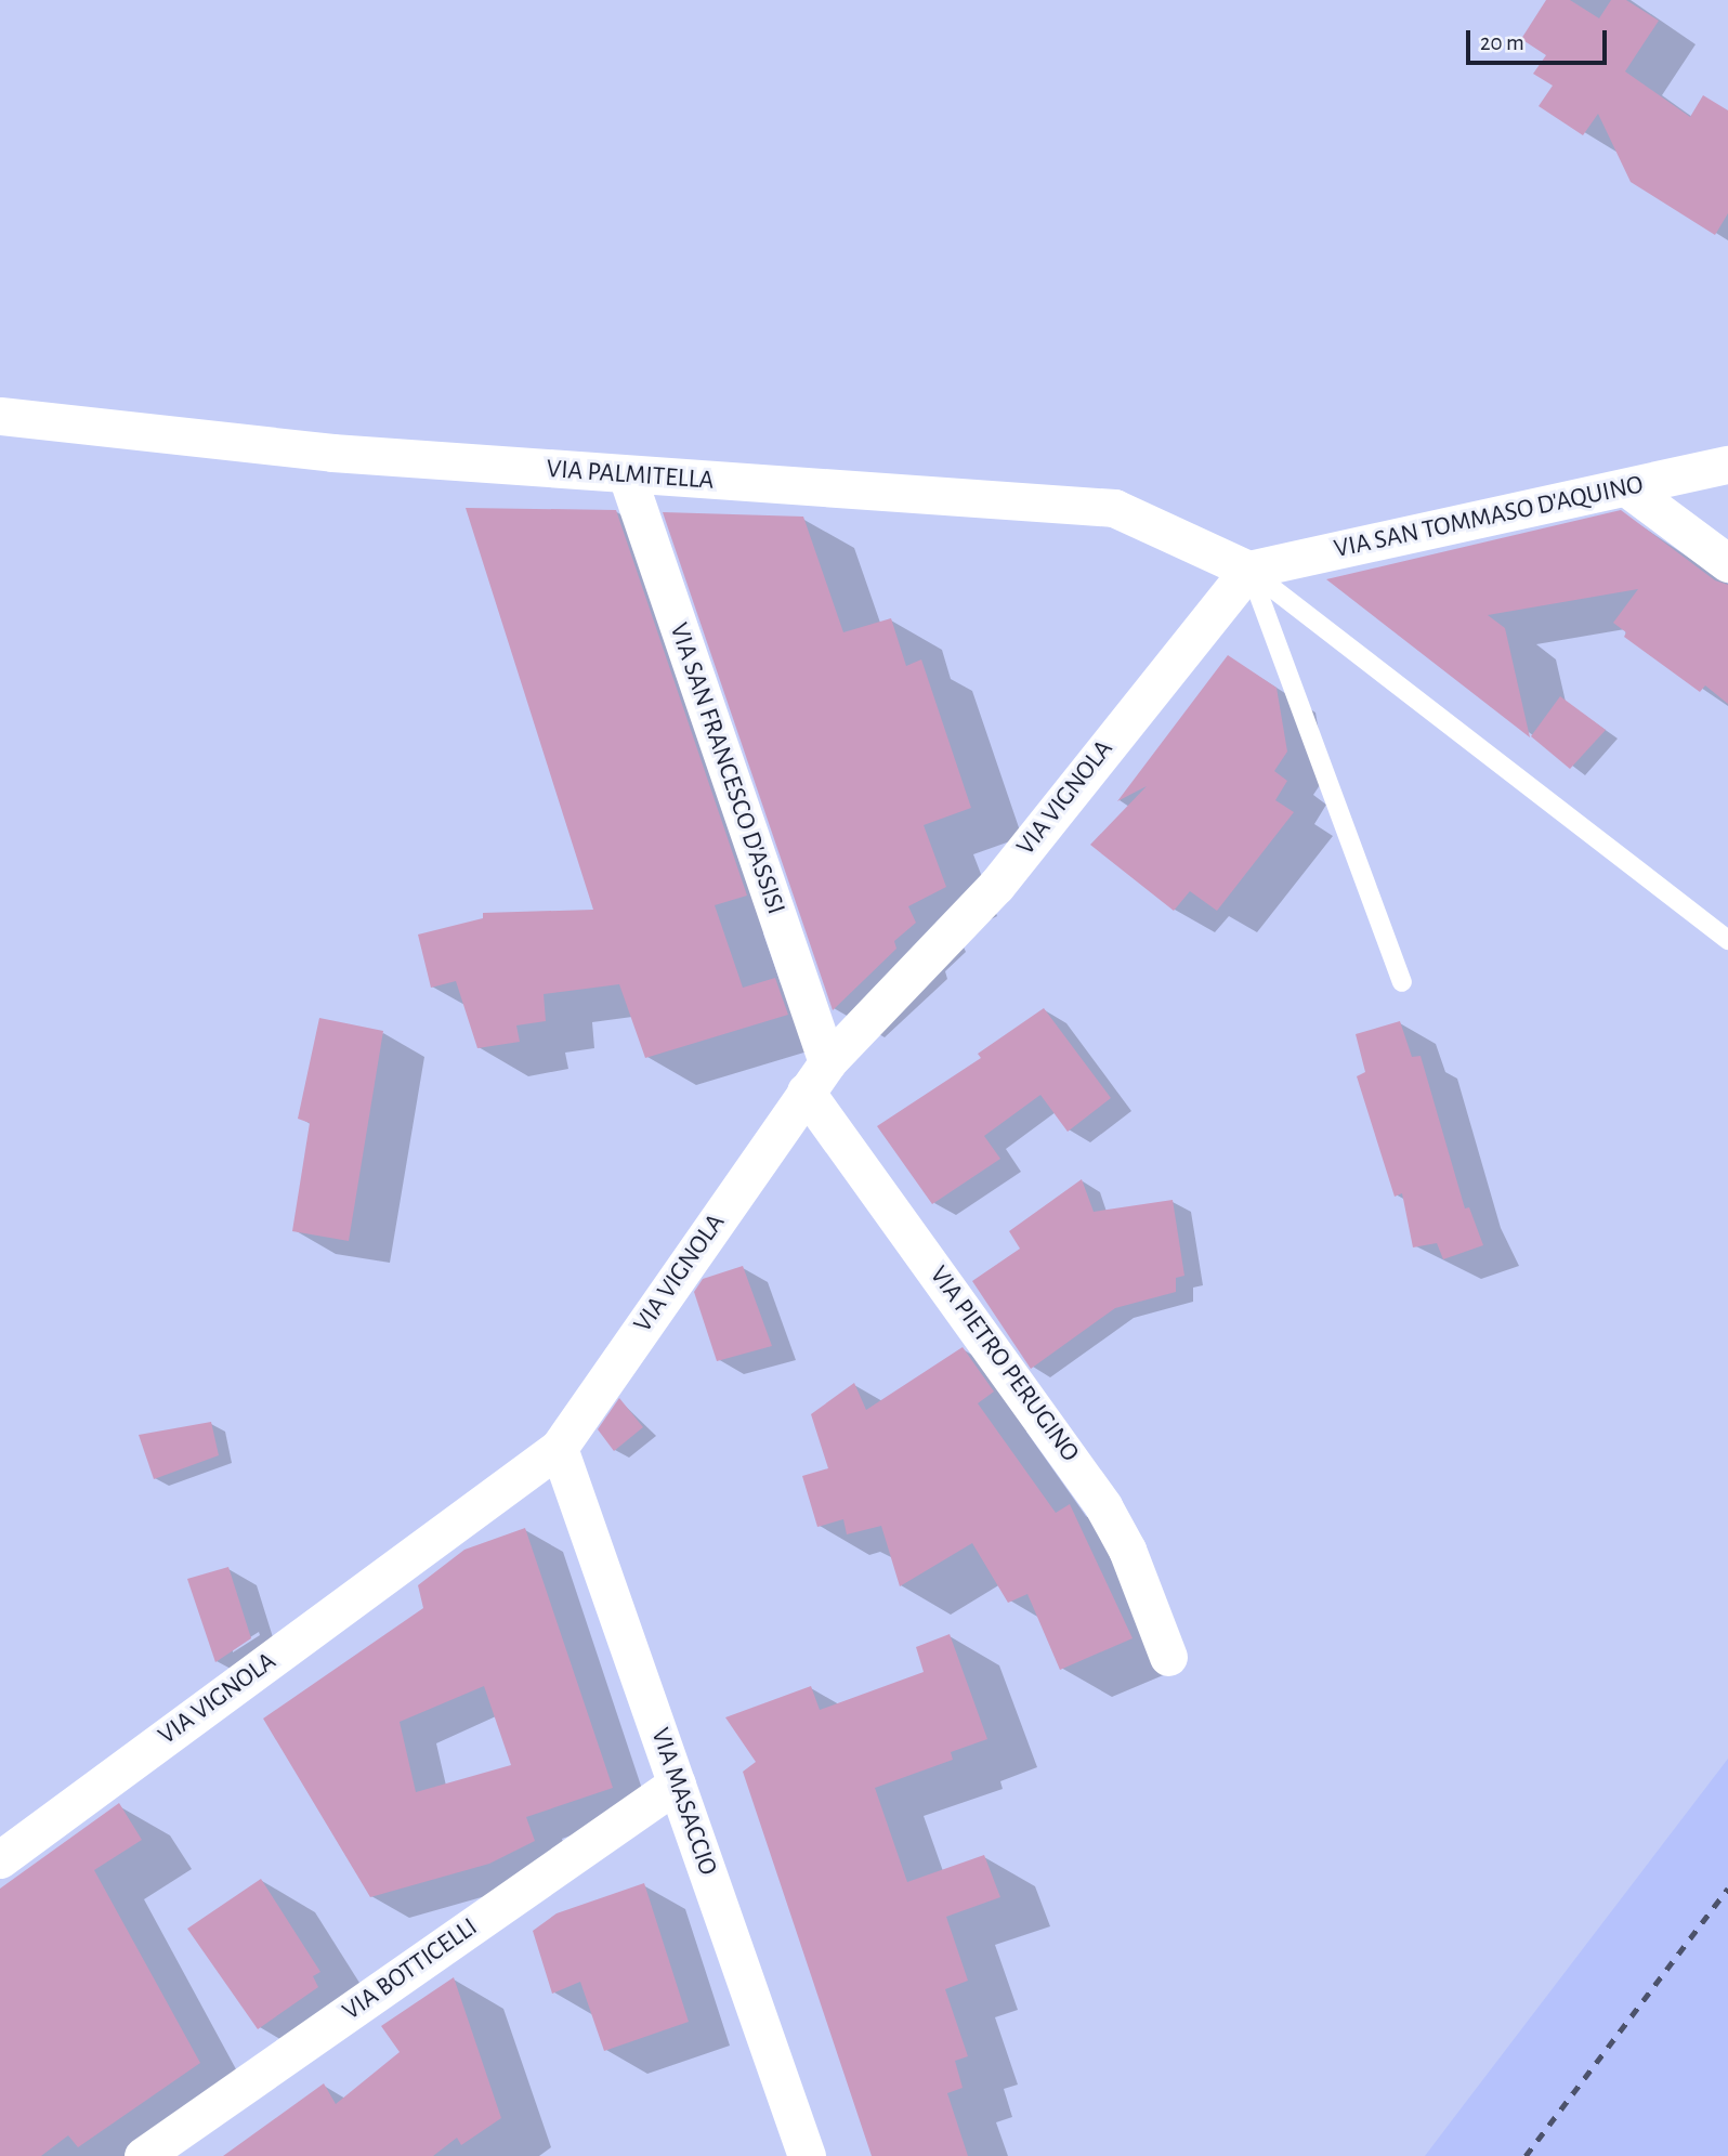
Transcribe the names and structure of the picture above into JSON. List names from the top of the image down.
{
  "streets": {
    "street": [
      "VIA PALMITELLA",
      "VIA SAN TOMMASO D'AQUINO",
      "VIA SAN FRANCESCO D'ASSISI",
      "VIA VIGNOLA",
      "VIA PIETRO PERUGINO",
      "VIA MASACCIO",
      "VIA BOTTICELLI"
    ]
  },
  "crossings": [
    ["VIA PALMITELLA", "VIA SAN TOMMASO D'AQUINO"],
    ["VIA PALMITELLA", "VIA SAN FRANCESCO D'ASSISI"],
    ["VIA PALMITELLA", "VIA VIGNOLA"],
    ["VIA SAN TOMMASO D'AQUINO", "VIA VIGNOLA"],
    ["VIA SAN FRANCESCO D'ASSISI", "VIA VIGNOLA"],
    ["VIA SAN FRANCESCO D'ASSISI", "VIA PIETRO PERUGINO"],
    ["VIA VIGNOLA", "VIA PIETRO PERUGINO"],
    ["VIA VIGNOLA", "VIA MASACCIO"],
    ["VIA MASACCIO", "VIA BOTTICELLI"]
  ],
  "scale_bar": "20 m"
}
